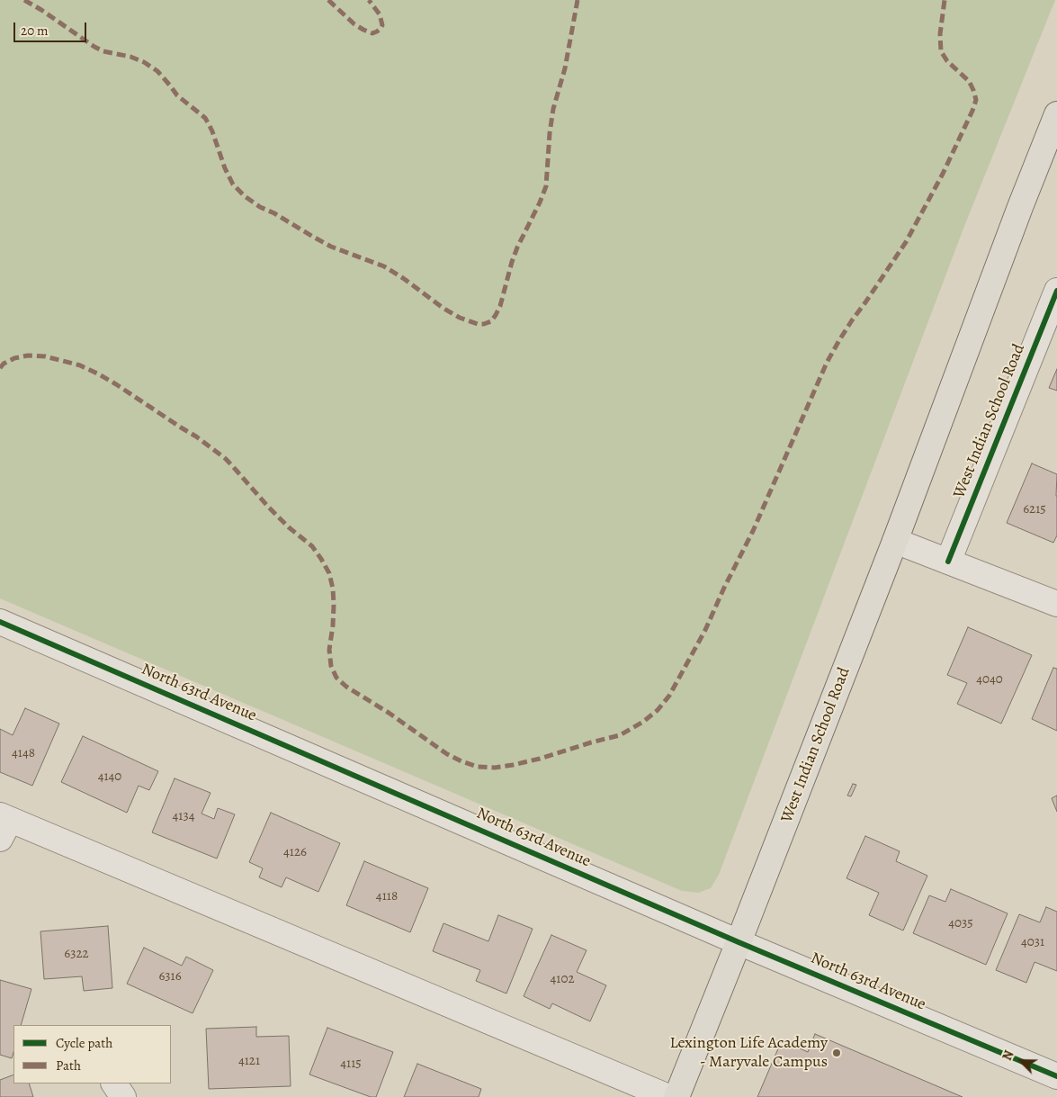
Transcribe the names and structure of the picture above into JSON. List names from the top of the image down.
{
  "streets": {
    "main road": ["West Indian School Road"],
    "street": ["North 63rd Avenue"]
  },
  "crossings": [
    ["West Indian School Road", "North 63rd Avenue"]
  ],
  "places": ["Lexington Life Academy - Maryvale Campus"],
  "house_numbers": [
    "6215",
    "4040",
    "4148",
    "4140",
    "4134",
    "4126",
    "4118",
    "4035",
    "4031",
    "6322",
    "6316",
    "4102",
    "4121",
    "4115"
  ],
  "legend": ["Cycle path", "Path"],
  "scale_bar": "20 m",
  "north": "top left"
}
